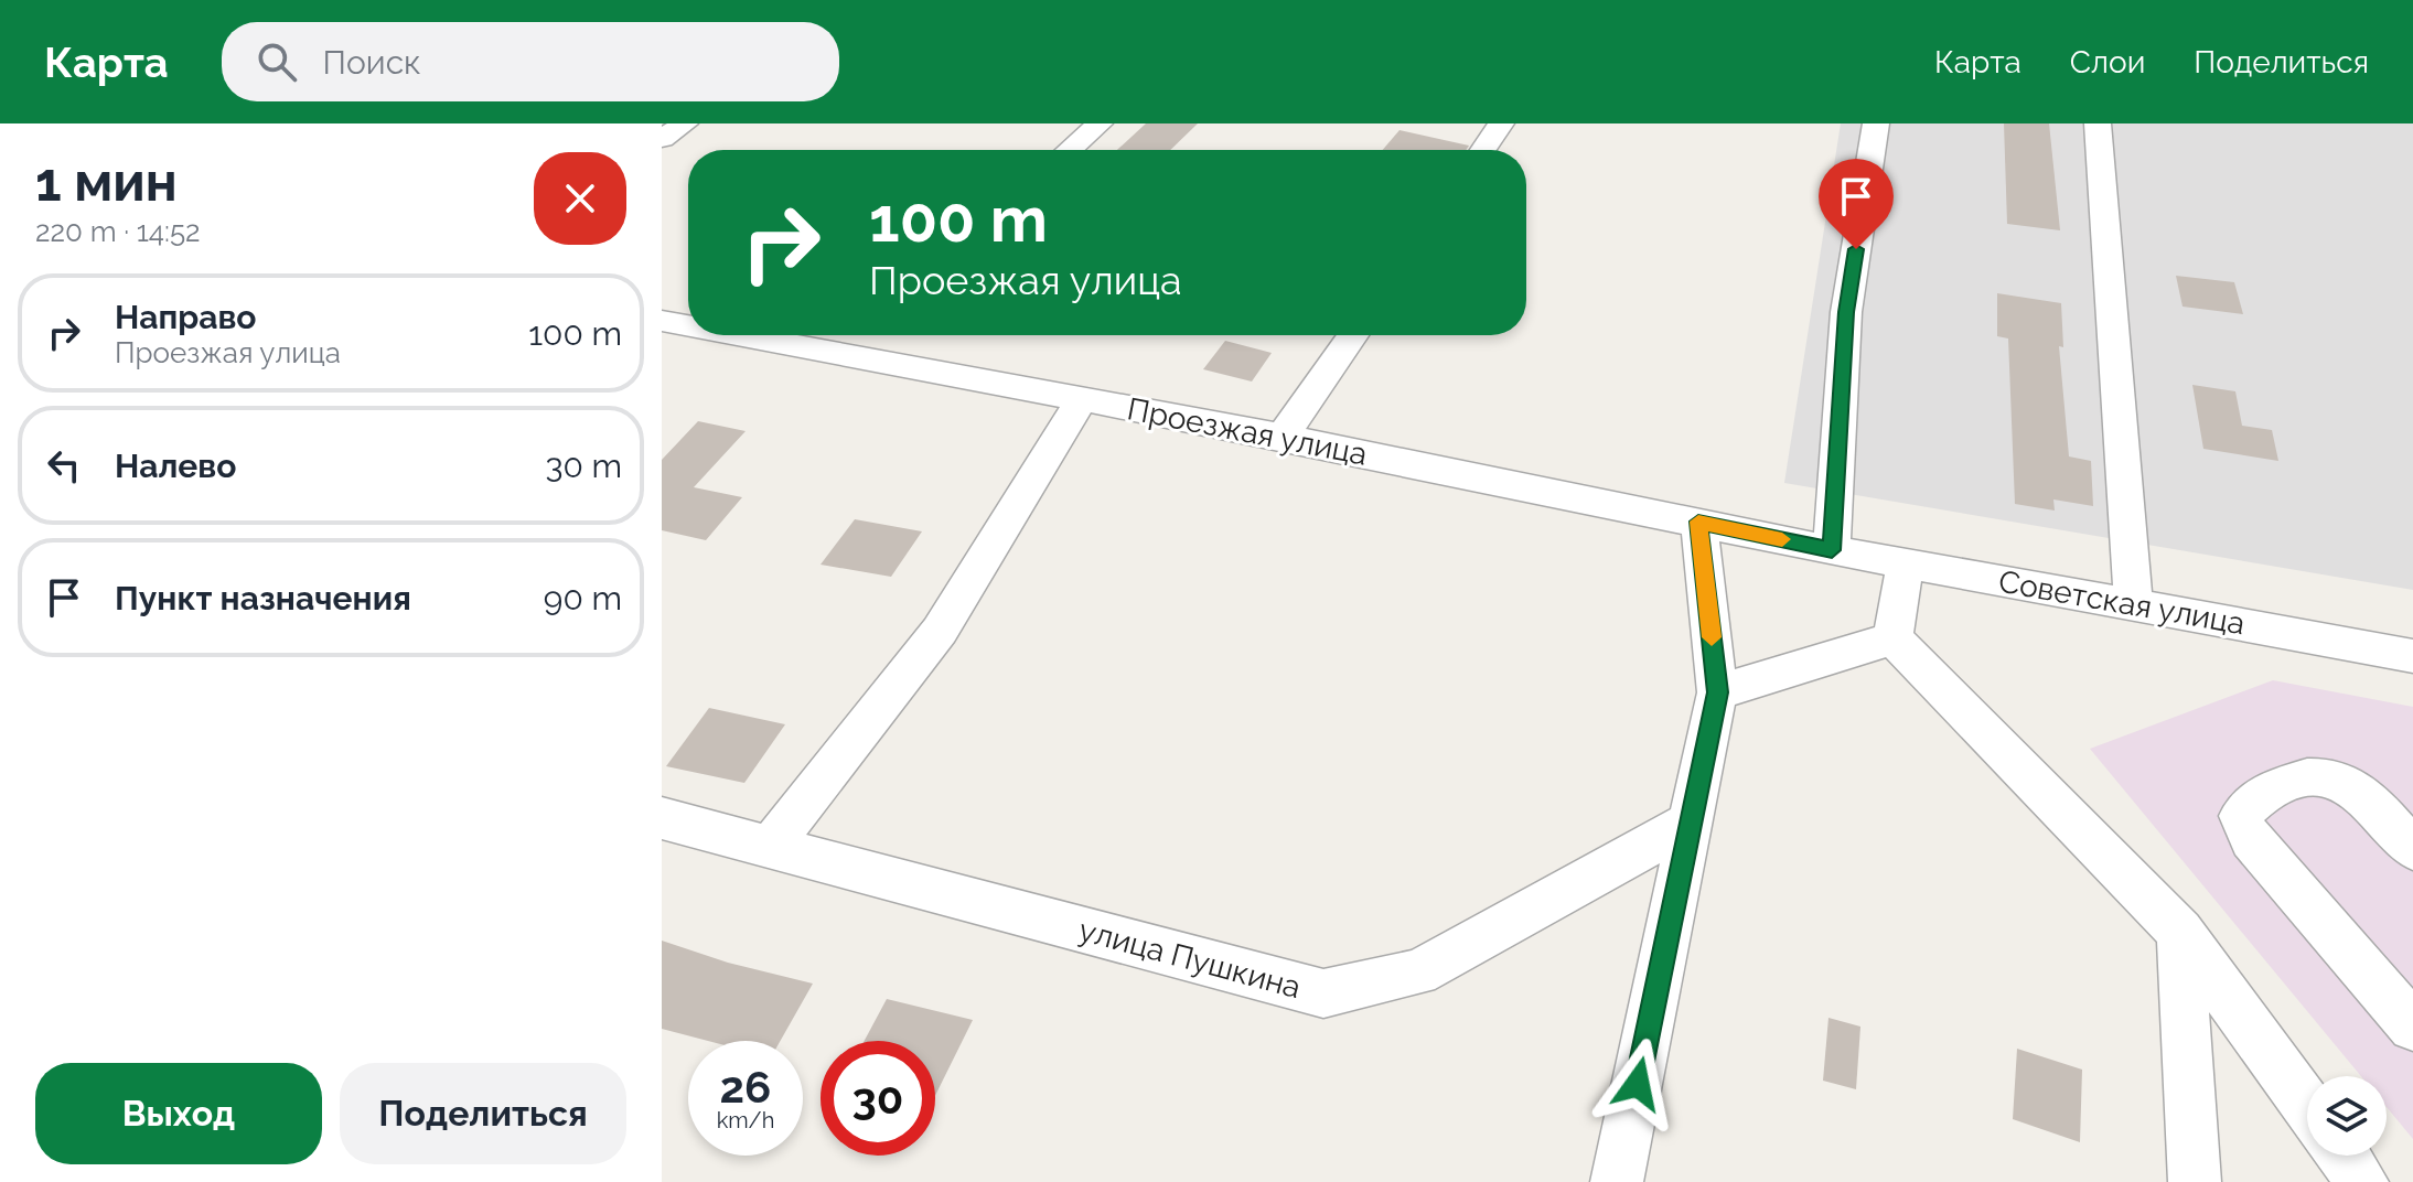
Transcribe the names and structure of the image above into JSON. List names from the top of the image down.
{
  "streets": {
    "street": ["Проезжая улица", "Советская улица", "улица Пушкина"]
  },
  "crossings": [
    ["Проезжая улица", "Советская улица"]
  ],
  "page": {
    "header": "Карта",
    "search": "Поиск",
    "nav": ["Карта", "Слои", "Поделиться"],
    "heading": ["1 мин", "220 m · 14:52"],
    "turn": ["100 m", "Проезжая улица"],
    "list": [
      {
        "name": "Направо",
        "note": "Проезжая улица",
        "value": "100 m"
      },
      {
        "name": "Налево",
        "value": "30 m"
      },
      {
        "name": "Пункт назначения",
        "value": "90 m"
      }
    ],
    "speed": "26 km/h",
    "limit": "30",
    "buttons": ["Выход", "Поделиться"]
  }
}
